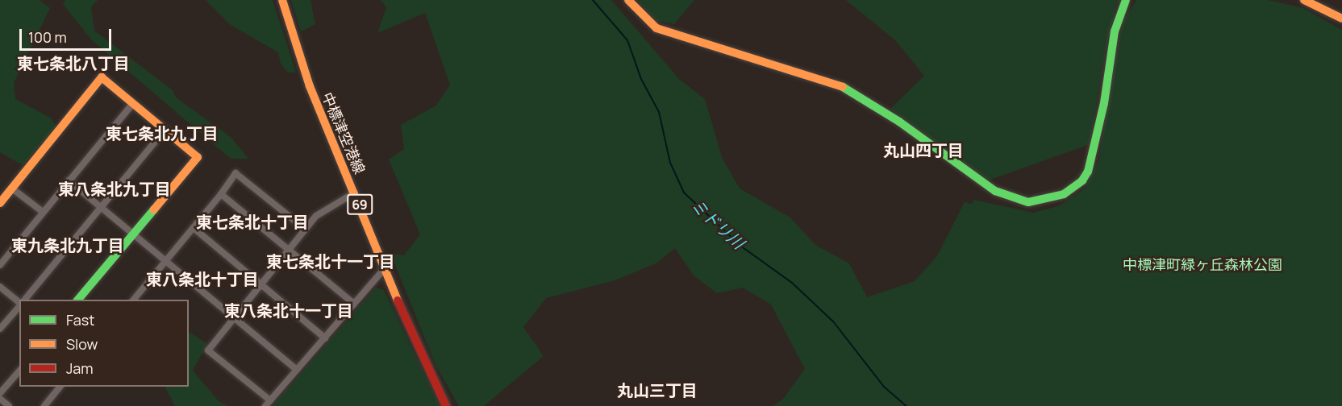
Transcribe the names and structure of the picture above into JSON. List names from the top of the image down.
{
  "streets": {
    "street": ["中標津空港線", "69"]
  },
  "districts": [
    "東七条北八丁目",
    "東七条北九丁目",
    "丸山四丁目",
    "東八条北九丁目",
    "東七条北十丁目",
    "東九条北九丁目",
    "東七条北十一丁目",
    "東八条北十丁目",
    "東八条北十一丁目",
    "丸山三丁目"
  ],
  "water": ["ミドリ川"],
  "parks": ["中標津町緑ヶ丘森林公園"],
  "legend": ["Fast", "Slow", "Jam"],
  "scale_bar": "100 m"
}
